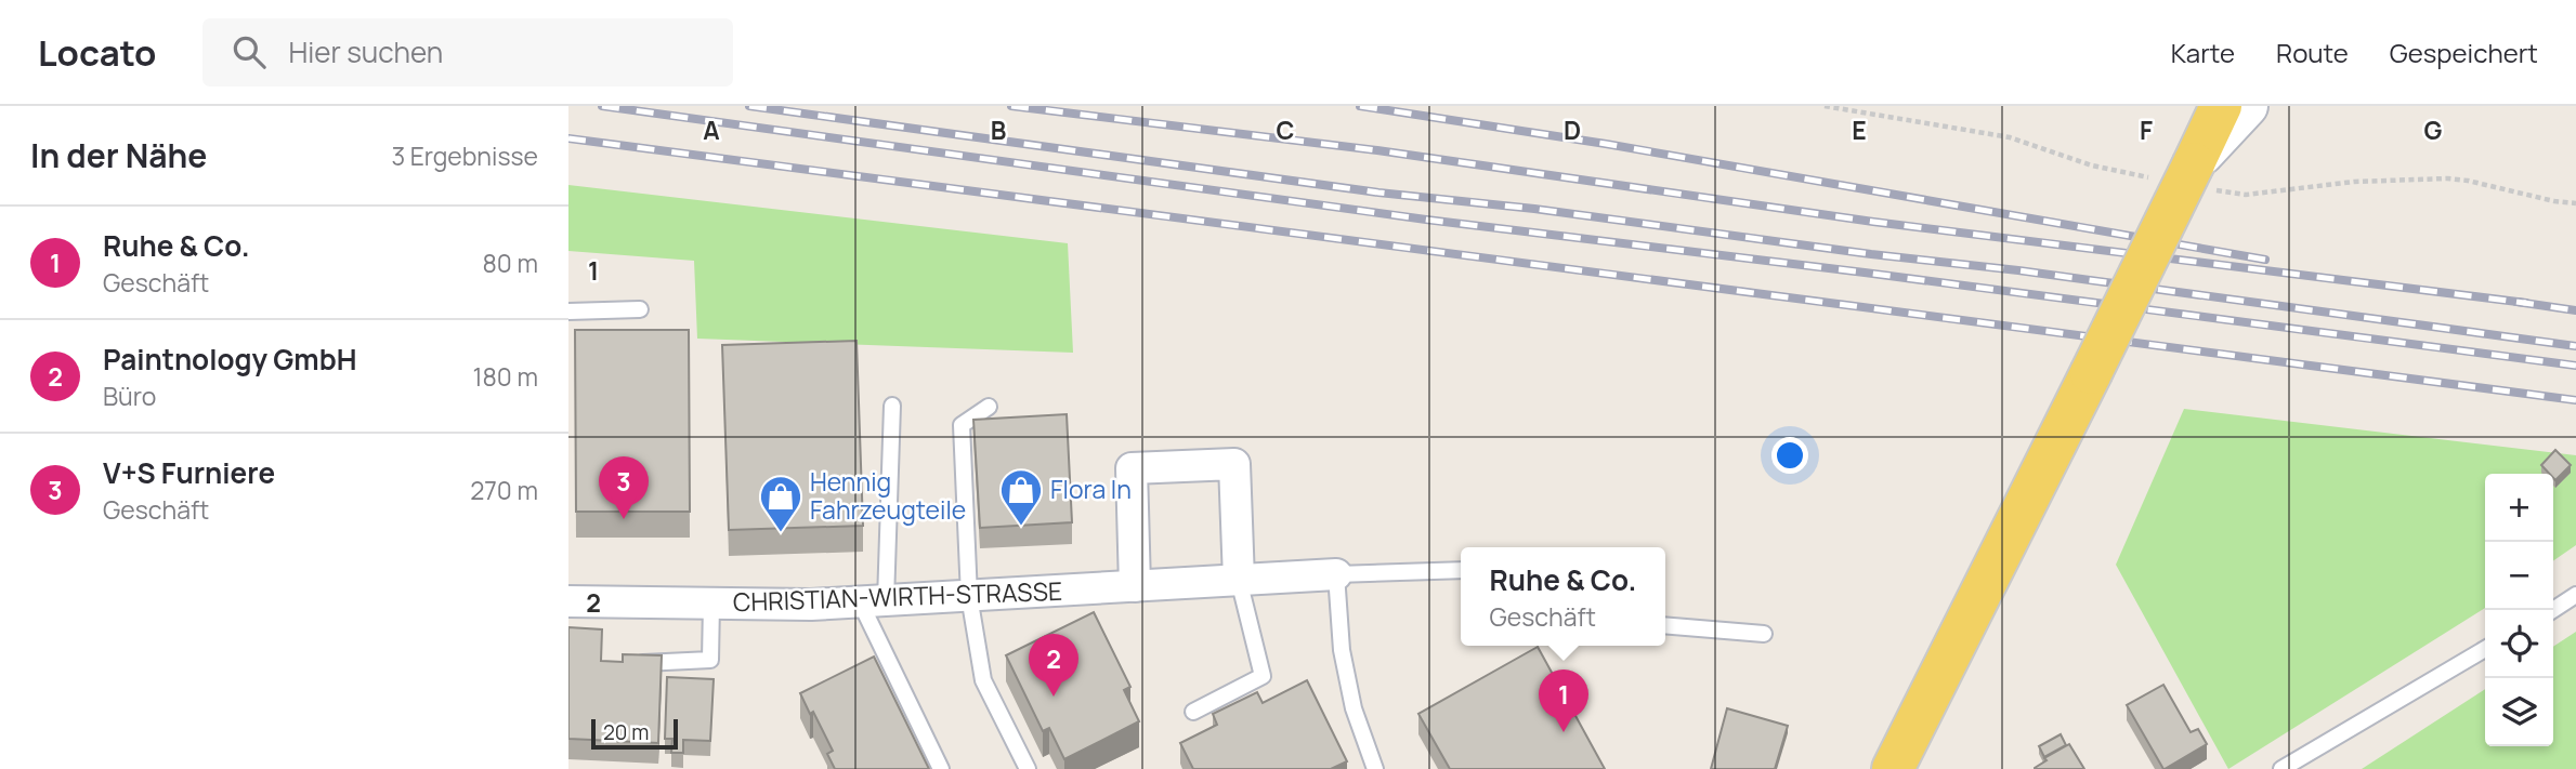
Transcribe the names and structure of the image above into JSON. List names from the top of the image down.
{
  "streets": {
    "street": ["CHRISTIAN-WIRTH-STRASSE"]
  },
  "places": {
    "shop": ["Flora In", "Hennig Fahrzeugteile"]
  },
  "scale_bar": "20 m",
  "page": {
    "header": "Locato",
    "search": "Hier suchen",
    "nav": ["Karte", "Route", "Gespeichert"],
    "heading": ["In der Nähe", "3 Ergebnisse"],
    "list": [
      {
        "mark": "1",
        "name": "Ruhe & Co.",
        "note": "Geschäft",
        "value": "80 m"
      },
      {
        "mark": "2",
        "name": "Paintnology GmbH",
        "note": "Büro",
        "value": "180 m"
      },
      {
        "mark": "3",
        "name": "V+S Furniere",
        "note": "Geschäft",
        "value": "270 m"
      }
    ],
    "pins": ["3", "2", "1"],
    "map_buttons": ["+", "−"],
    "popup": ["Ruhe & Co.", "Geschäft"],
    "scale": "20 m"
  },
  "grid": {
    "columns": [
      "A",
      "B",
      "C",
      "D",
      "E",
      "F",
      "G"
    ],
    "rows": ["1", "2"]
  }
}
